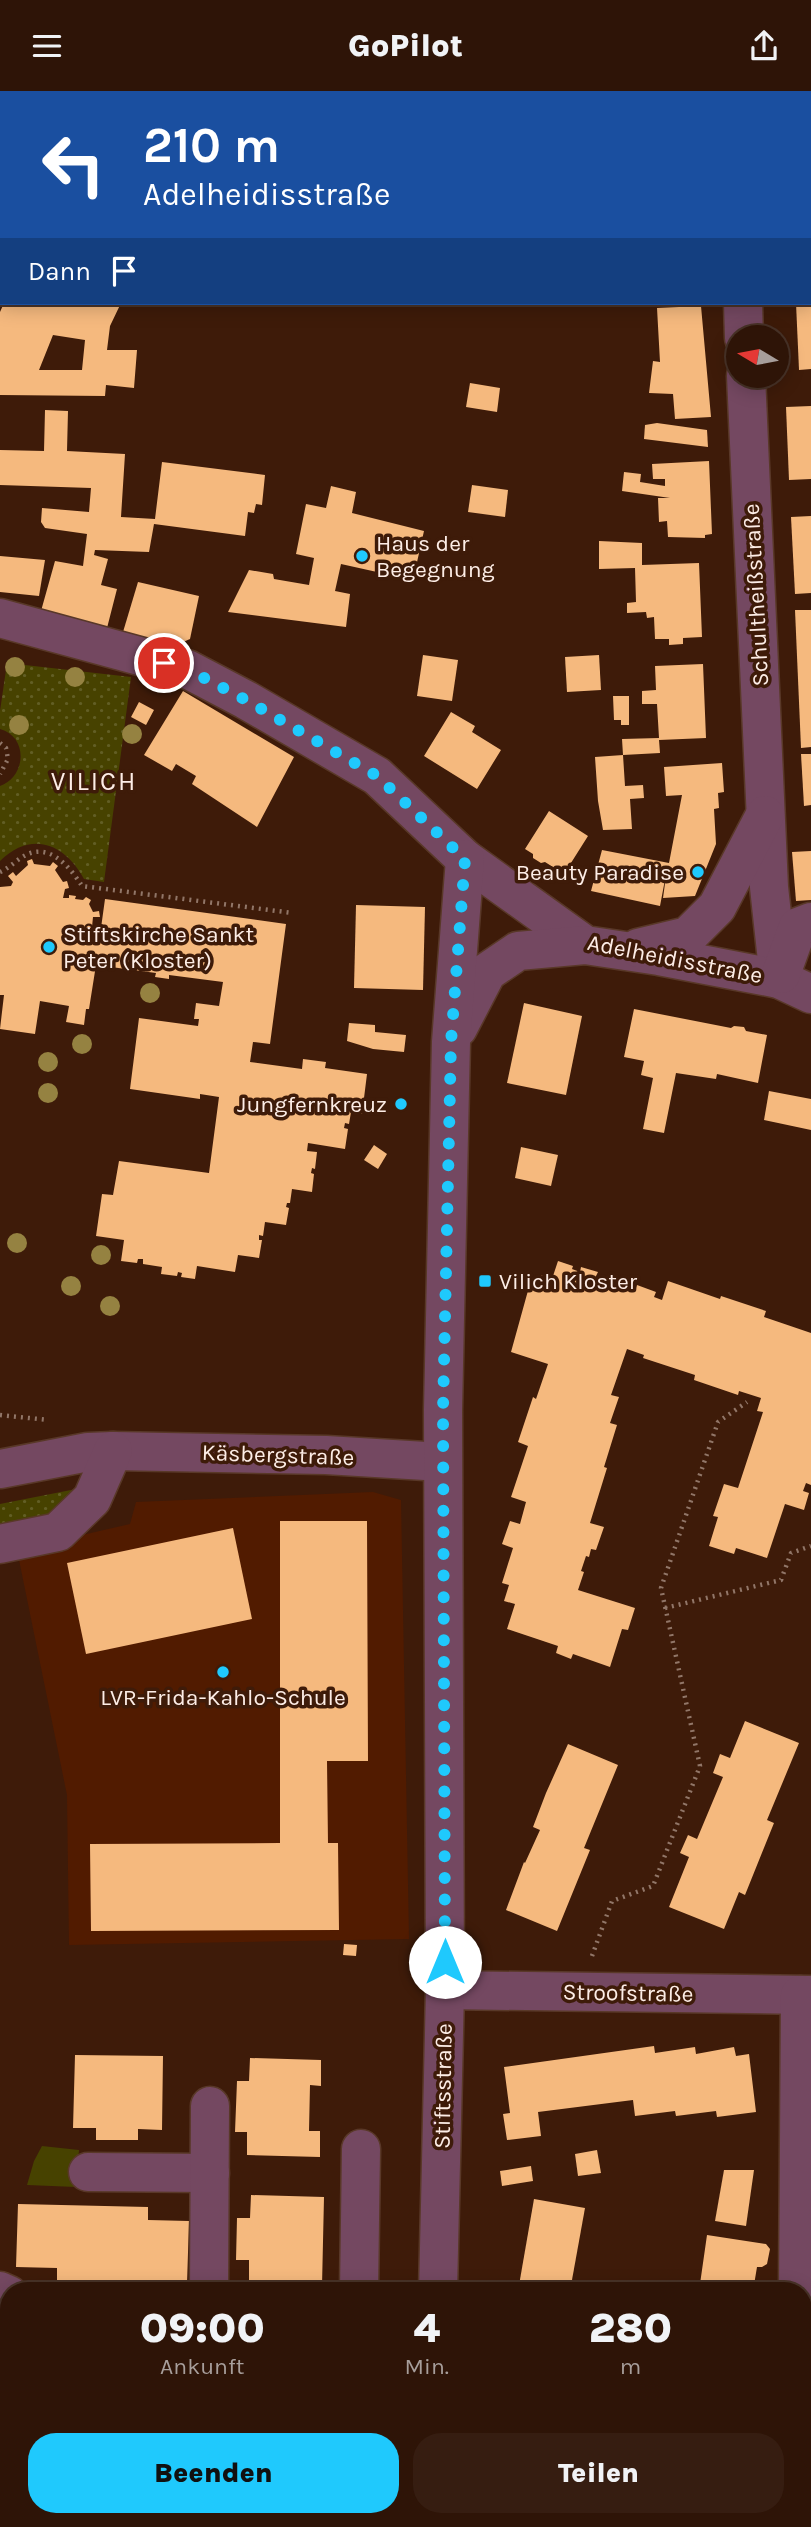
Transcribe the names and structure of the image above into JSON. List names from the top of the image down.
{
  "streets": {
    "street": [
      "Schultheißstraße",
      "Adelheidisstraße",
      "Käsbergstraße",
      "Stroofstraße",
      "Stiftsstraße"
    ]
  },
  "crossings": [
    ["Schultheißstraße", "Adelheidisstraße"],
    ["Adelheidisstraße", "Stiftsstraße"],
    ["Käsbergstraße", "Stiftsstraße"],
    ["Stroofstraße", "Stiftsstraße"]
  ],
  "districts": ["VILICH"],
  "places": {
    "other": [
      "Haus der Begegnung",
      "Beauty Paradise",
      "Stiftskirche Sankt Peter (Kloster)",
      "Jungfernkreuz",
      "LVR-Frida-Kahlo-Schule"
    ],
    "transit": ["Vilich Kloster"]
  },
  "north": "left",
  "page": {
    "header": "GoPilot",
    "turn": ["210 m", "Adelheidisstraße"],
    "then": "Dann",
    "eta": [
      "09:00",
      "Ankunft",
      "4",
      "Min.",
      "280",
      "m"
    ],
    "buttons": ["Beenden", "Teilen"]
  }
}
